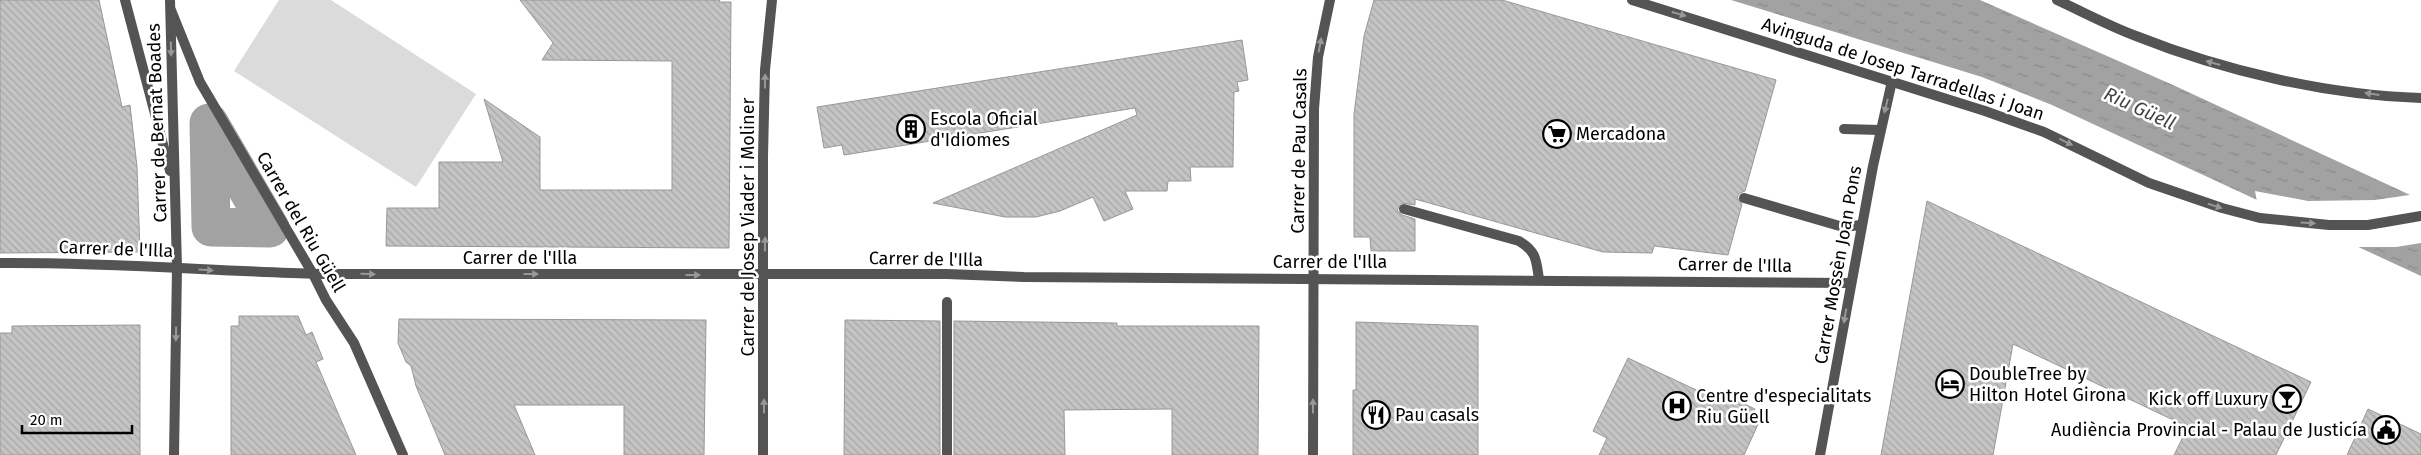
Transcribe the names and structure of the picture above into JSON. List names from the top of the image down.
{
  "streets": {
    "street": [
      "Avinguda de Josep Tarradellas i Joan",
      "Carrer de Bernat Boades",
      "Carrer de Pau Casals",
      "Carrer del Riu Güell",
      "Carrer de Josep Viader i Moliner",
      "Carrer de l'Illa",
      "Carrer Mossèn Joan Pons"
    ]
  },
  "crossings": [
    ["Avinguda de Josep Tarradellas i Joan", "Carrer Mossèn Joan Pons"],
    ["Carrer de Bernat Boades", "Carrer del Riu Güell"],
    ["Carrer de Bernat Boades", "Carrer de l'Illa"],
    ["Carrer de Pau Casals", "Carrer de l'Illa"],
    ["Carrer del Riu Güell", "Carrer de l'Illa"],
    ["Carrer de Josep Viader i Moliner", "Carrer de l'Illa"],
    ["Carrer de l'Illa", "Carrer Mossèn Joan Pons"]
  ],
  "one_way": [
    "Avinguda de Josep Tarradellas i Joan",
    "Carrer de Pau Casals",
    "Carrer de Josep Viader i Moliner",
    "Carrer Mossèn Joan Pons"
  ],
  "water": ["Riu Güell"],
  "places": {
    "building": ["Escola Oficial d'Idiomes"],
    "supermarket": ["Mercadona"],
    "hotel": ["DoubleTree by Hilton Hotel Girona"],
    "bar": ["Kick off Luxury"],
    "hospital": ["Centre d'especialitats Riu Güell"],
    "restaurant": ["Pau casals"],
    "public building": ["Audiència Provincial - Palau de Justicía"]
  },
  "scale_bar": "20 m"
}
